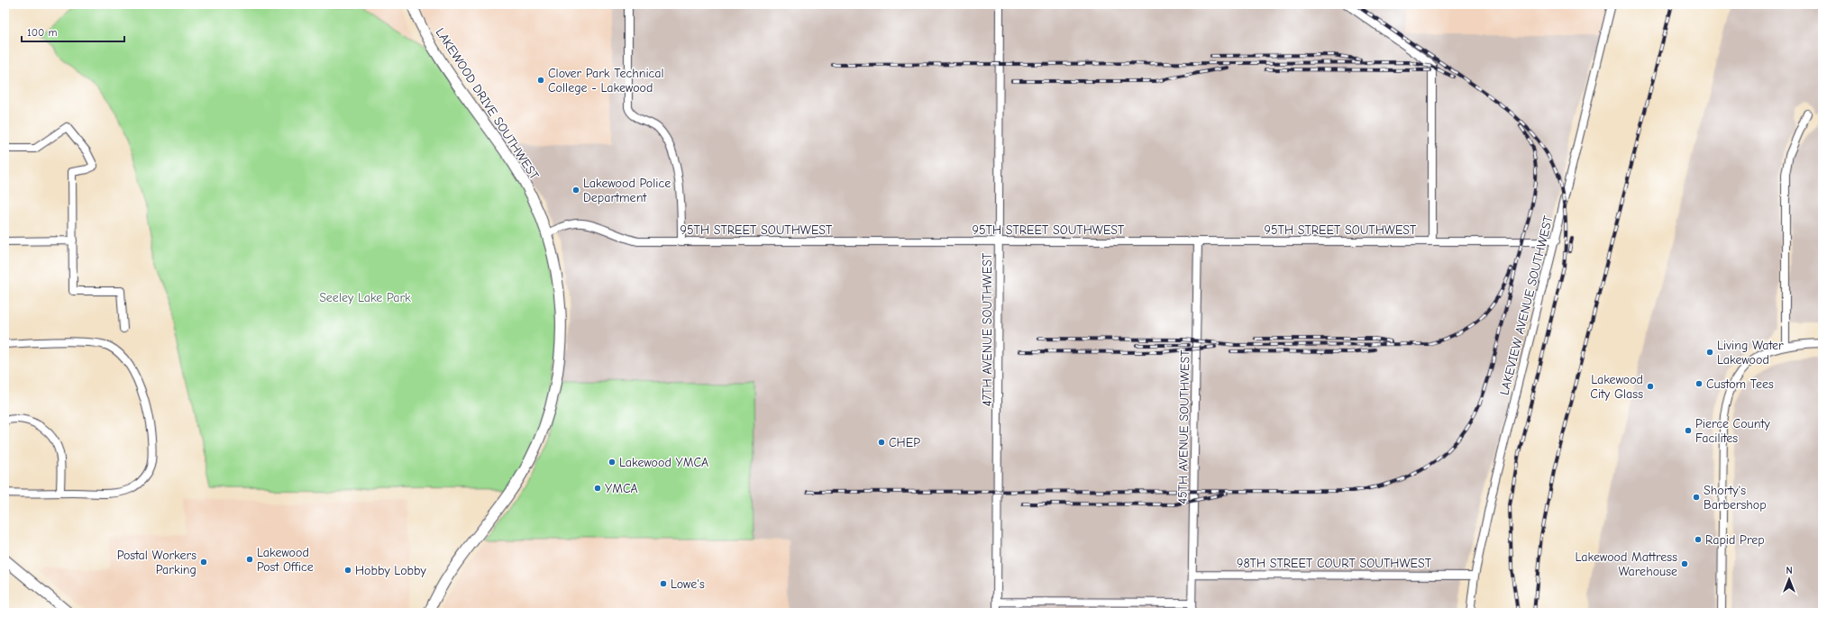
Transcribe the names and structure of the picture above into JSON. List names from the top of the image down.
{
  "streets": {
    "main road": ["LAKEWOOD DRIVE SOUTHWEST"],
    "street": [
      "95TH STREET SOUTHWEST",
      "LAKEVIEW AVENUE SOUTHWEST",
      "47TH AVENUE SOUTHWEST",
      "45TH AVENUE SOUTHWEST",
      "98TH STREET COURT SOUTHWEST"
    ]
  },
  "crossings": [
    ["LAKEWOOD DRIVE SOUTHWEST", "95TH STREET SOUTHWEST"],
    ["95TH STREET SOUTHWEST", "LAKEVIEW AVENUE SOUTHWEST"],
    ["95TH STREET SOUTHWEST", "47TH AVENUE SOUTHWEST"],
    ["95TH STREET SOUTHWEST", "45TH AVENUE SOUTHWEST"],
    ["LAKEVIEW AVENUE SOUTHWEST", "98TH STREET COURT SOUTHWEST"],
    ["45TH AVENUE SOUTHWEST", "98TH STREET COURT SOUTHWEST"]
  ],
  "parks": ["Seeley Lake Park"],
  "places": [
    "Clover Park Technical College - Lakewood",
    "Lakewood Police Department",
    "Living Water Lakewood",
    "Custom Tees",
    "Lakewood City Glass",
    "Pierce County Facilites",
    "CHEP",
    "Lakewood YMCA",
    "YMCA",
    "Shorty's Barbershop",
    "Rapid Prep",
    "Lakewood Post Office",
    "Postal Workers Parking",
    "Lakewood Mattress Warehouse",
    "Hobby Lobby",
    "Lowe's"
  ],
  "scale_bar": "100 m",
  "north": "top"
}
